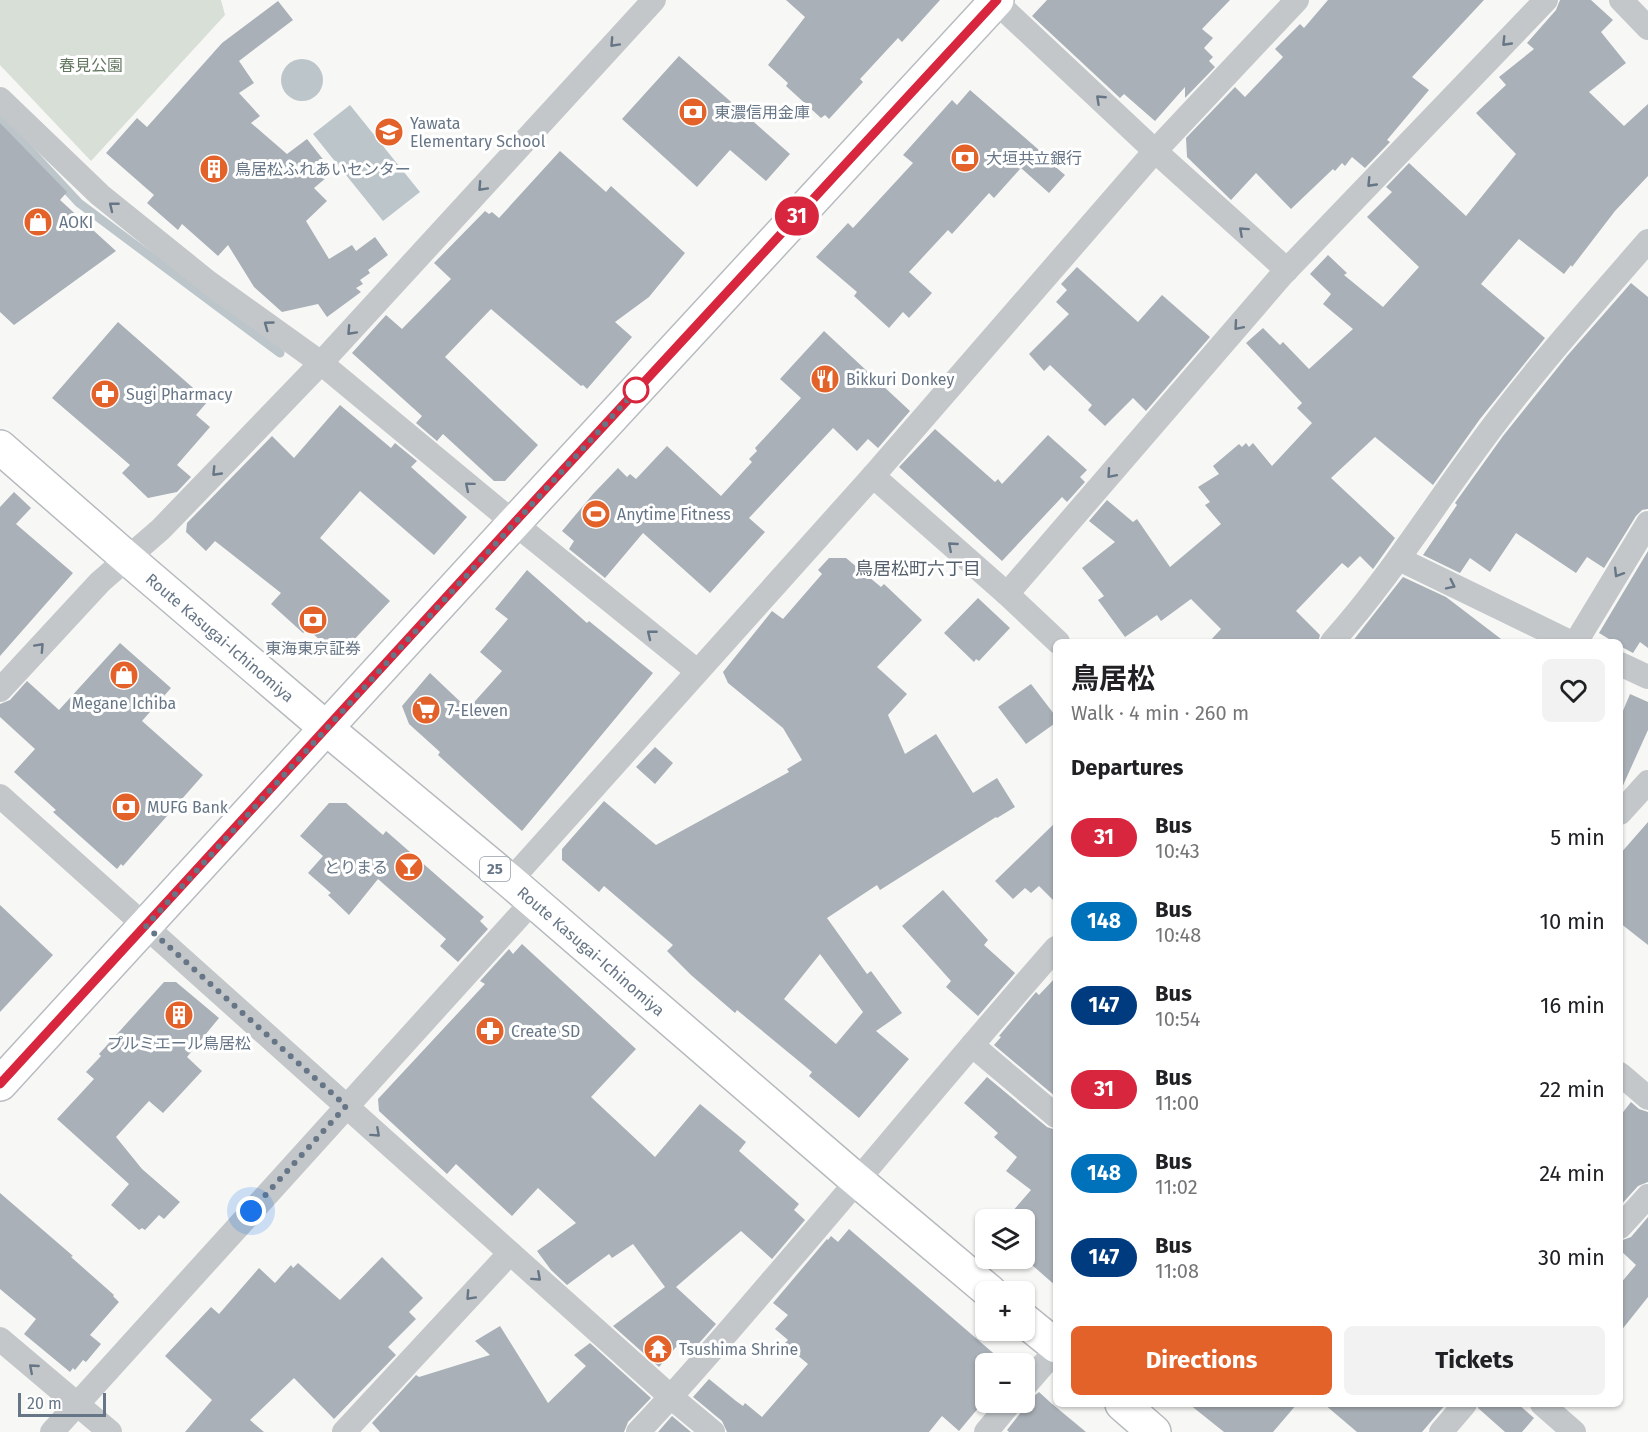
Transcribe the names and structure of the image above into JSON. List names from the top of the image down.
{
  "streets": {
    "main road": ["Route Kasugai-Ichinomiya", "25"]
  },
  "districts": ["鳥居松町六丁目"],
  "parks": ["春見公園"],
  "places": {
    "bank": [
      "東濃信用金庫",
      "大垣共立銀行",
      "東海東京証券",
      "MUFG Bank"
    ],
    "school or university": ["Yawata Elementary School"],
    "building": ["鳥居松ふれあいセンター", "プルミエール鳥居松"],
    "shop": ["AOKI", "Megane Ichiba"],
    "restaurant": ["Bikkuri Donkey"],
    "pharmacy": ["Sugi Pharmacy", "Create SD"],
    "sports": ["Anytime Fitness"],
    "supermarket": ["7-Eleven"],
    "bar": ["とりまる"],
    "temple": ["Tsushima Shrine"]
  },
  "lines": ["bus line 31"],
  "scale_bar": "20 m",
  "page": {
    "on_map": "31",
    "heading": [
      ["鳥居松", "Walk · 4 min · 260 m"],
      "Departures"
    ],
    "list": [
      {
        "mark": "31",
        "name": "Bus",
        "note": "10:43",
        "value": "5 min"
      },
      {
        "mark": "148",
        "name": "Bus",
        "note": "10:48",
        "value": "10 min"
      },
      {
        "mark": "147",
        "name": "Bus",
        "note": "10:54",
        "value": "16 min"
      },
      {
        "mark": "31",
        "name": "Bus",
        "note": "11:00",
        "value": "22 min"
      },
      {
        "mark": "148",
        "name": "Bus",
        "note": "11:02",
        "value": "24 min"
      },
      {
        "mark": "147",
        "name": "Bus",
        "note": "11:08",
        "value": "30 min"
      }
    ],
    "map_buttons": ["+", "−"],
    "buttons": ["Directions", "Tickets"],
    "scale": "20 m"
  }
}
